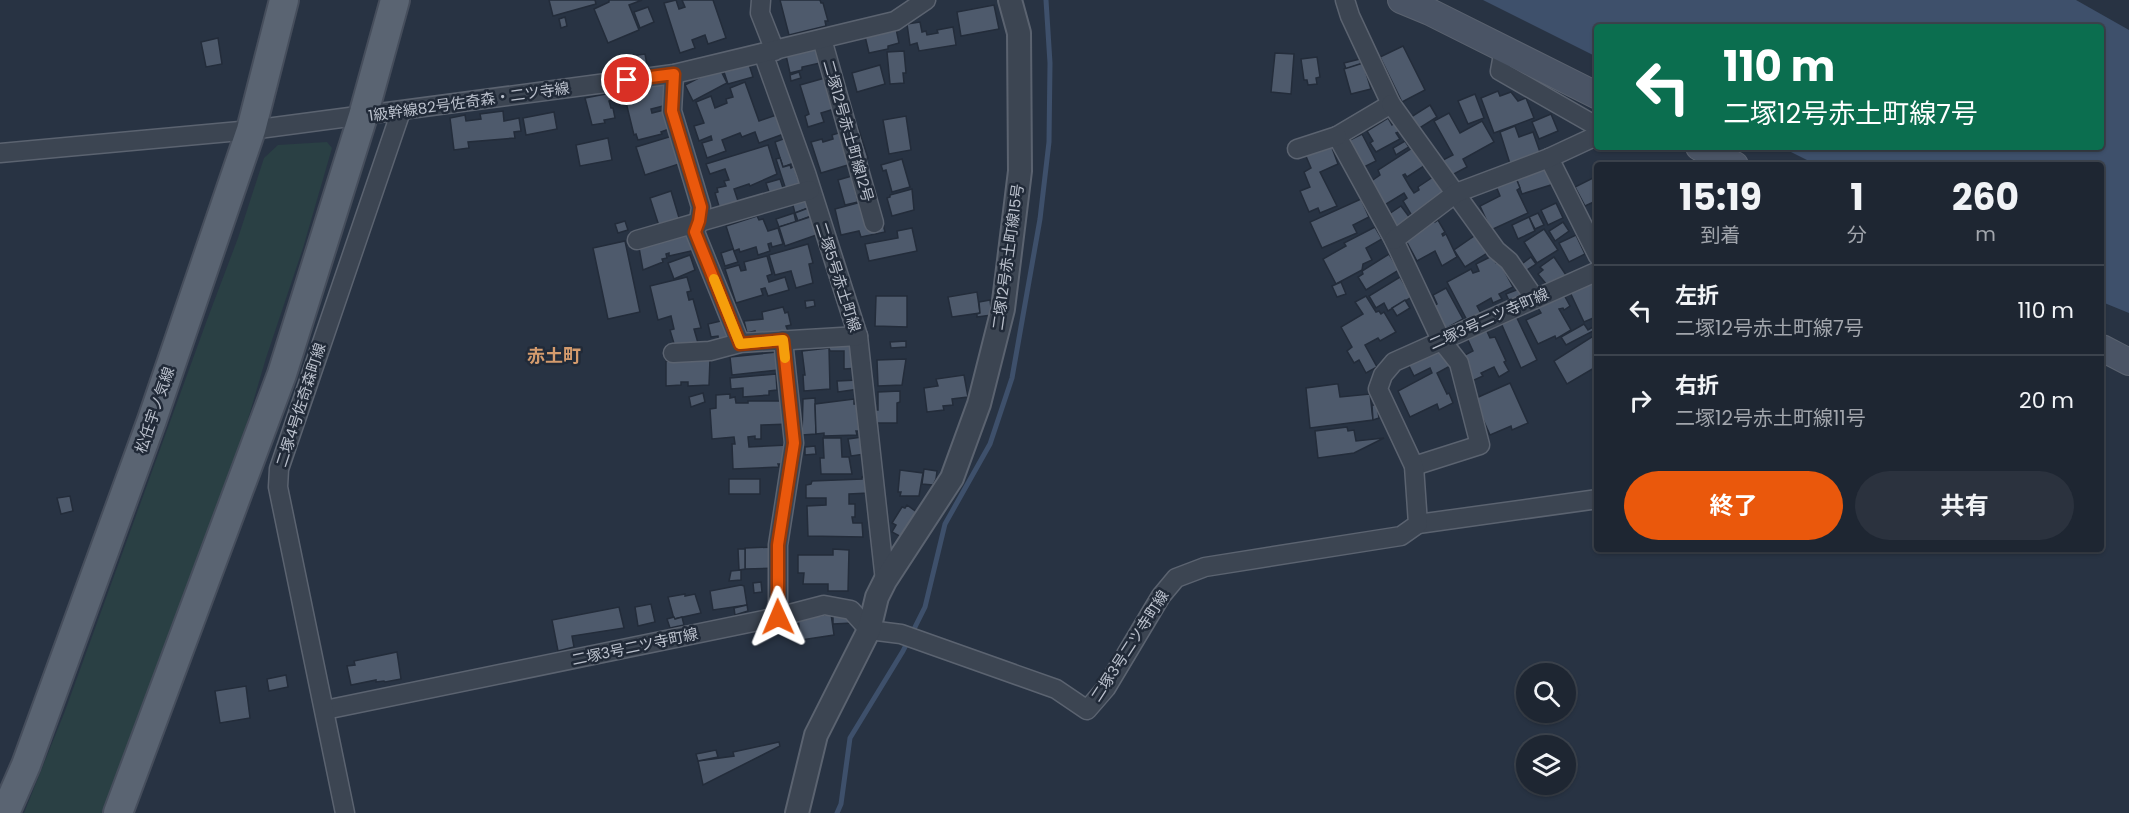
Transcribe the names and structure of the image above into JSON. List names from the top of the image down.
{
  "streets": {
    "main road": ["松任宇ノ気線"],
    "street": [
      "1級幹線82号佐奇森・二ツ寺線",
      "二塚12号赤土町線12号",
      "二塚12号赤土町線15号",
      "二塚5号赤土町線",
      "二塚3号二ツ寺町線",
      "二塚4号佐奇森町線"
    ]
  },
  "crossings": [
    ["1級幹線82号佐奇森・二ツ寺線", "二塚12号赤土町線12号"],
    ["1級幹線82号佐奇森・二ツ寺線", "二塚5号赤土町線"],
    ["1級幹線82号佐奇森・二ツ寺線", "二塚4号佐奇森町線"],
    ["1級幹線82号佐奇森・二ツ寺線", "松任宇ノ気線"],
    ["二塚12号赤土町線15号", "二塚5号赤土町線"],
    ["二塚12号赤土町線15号", "二塚3号二ツ寺町線"],
    ["二塚3号二ツ寺町線", "二塚4号佐奇森町線"]
  ],
  "districts": ["赤土町"],
  "page": {
    "turn": ["110 m", "二塚12号赤土町線7号"],
    "eta": [
      "15:19",
      "到着",
      "1",
      "分",
      "260",
      "m"
    ],
    "list": [
      {
        "name": "左折",
        "note": "二塚12号赤土町線7号",
        "value": "110 m"
      },
      {
        "name": "右折",
        "note": "二塚12号赤土町線11号",
        "value": "20 m"
      }
    ],
    "buttons": ["終了", "共有"]
  }
}
